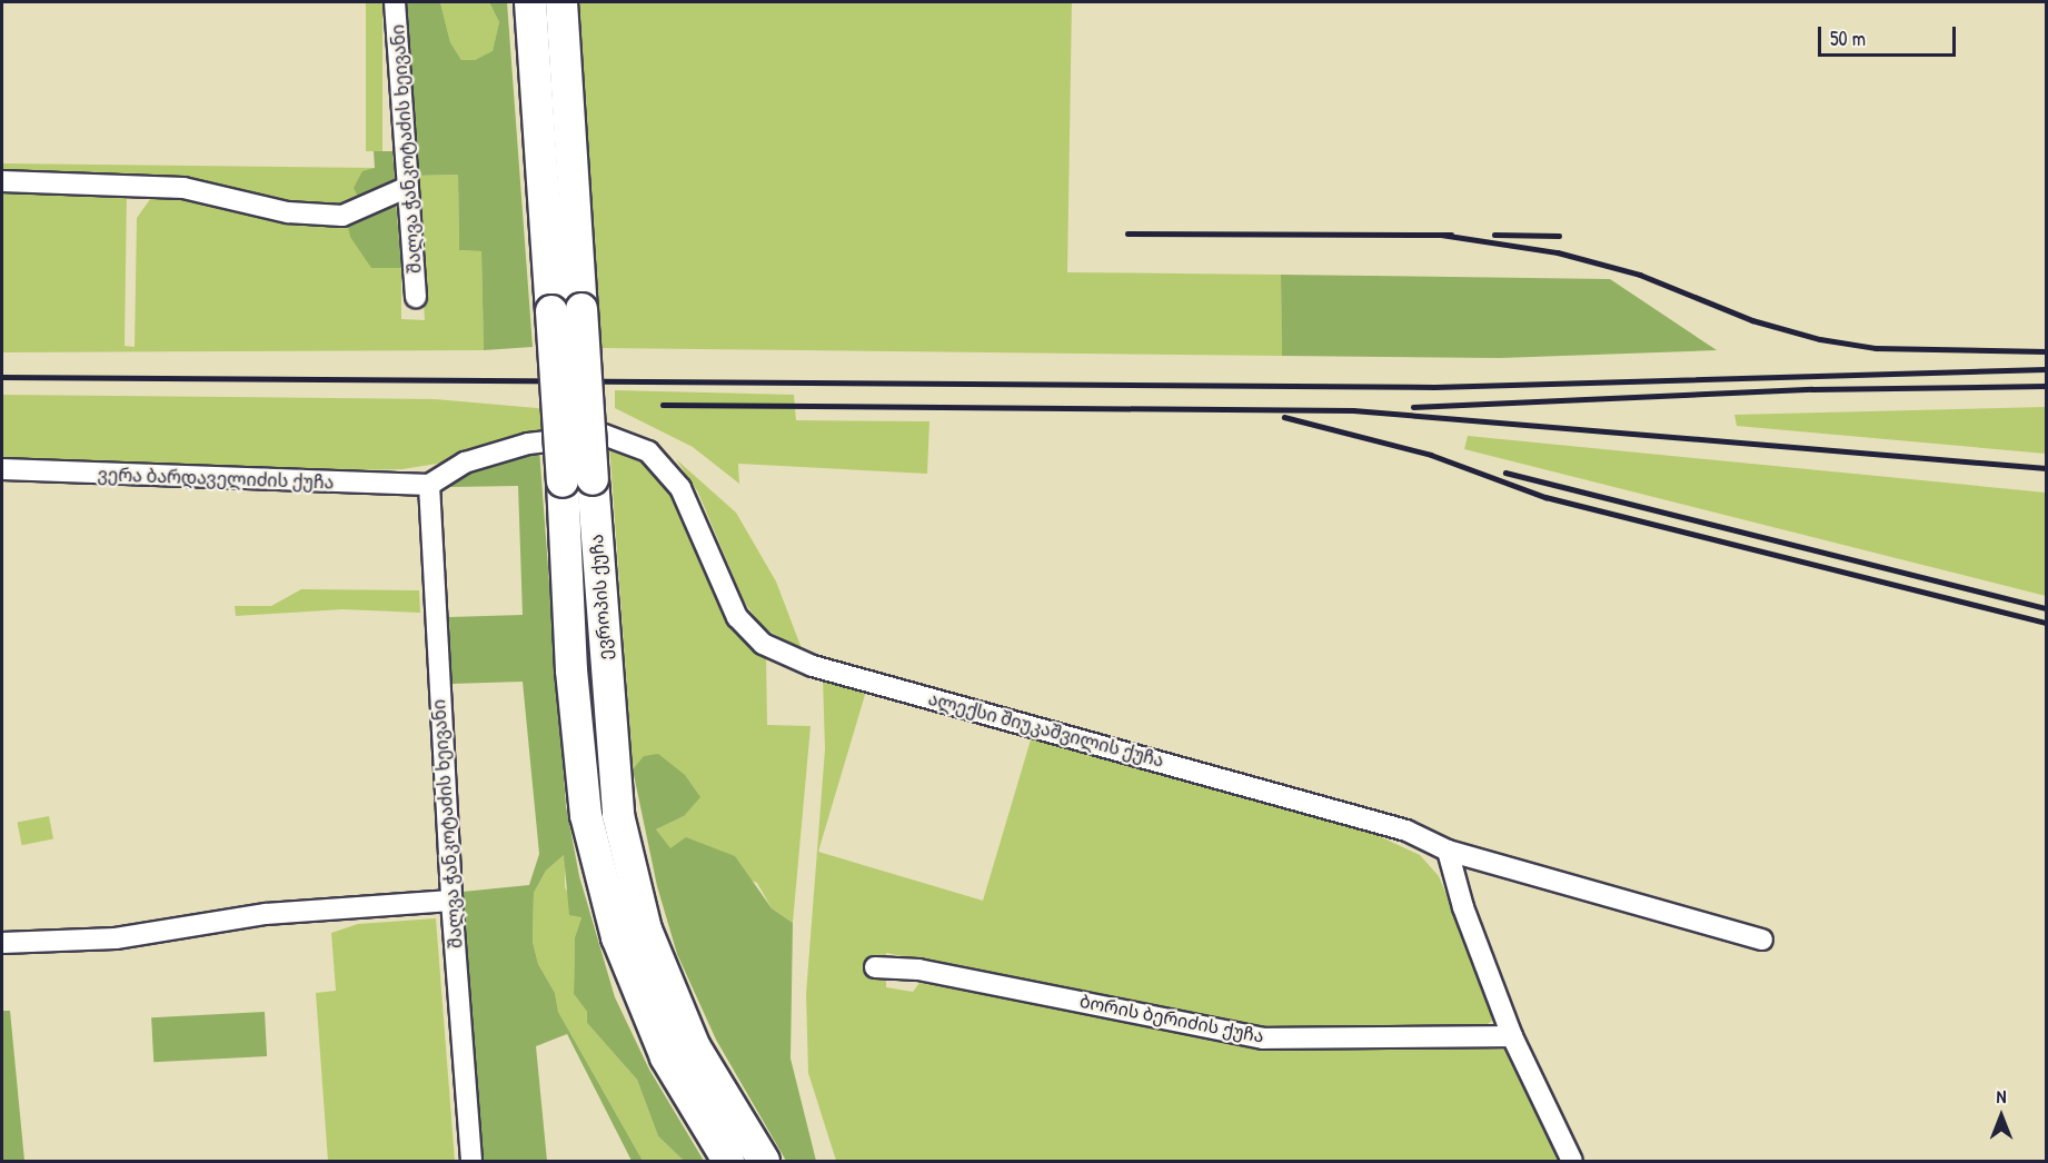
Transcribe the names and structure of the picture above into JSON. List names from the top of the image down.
{
  "streets": {
    "main road": ["ევროპის ქუჩა"],
    "street": [
      "შალვა ჭანკოტაძის ხეივანი",
      "ვერა ბარდაველიძის ქუჩა",
      "ალექსი შიუკაშვილის ქუჩა",
      "ბორის ბერიძის ქუჩა"
    ]
  },
  "crossings": [
    ["შალვა ჭანკოტაძის ხეივანი", "ვერა ბარდაველიძის ქუჩა"],
    ["შალვა ჭანკოტაძის ხეივანი", "ალექსი შიუკაშვილის ქუჩა"],
    ["ვერა ბარდაველიძის ქუჩა", "ალექსი შიუკაშვილის ქუჩა"]
  ],
  "scale_bar": "50 m",
  "north": "top"
}
